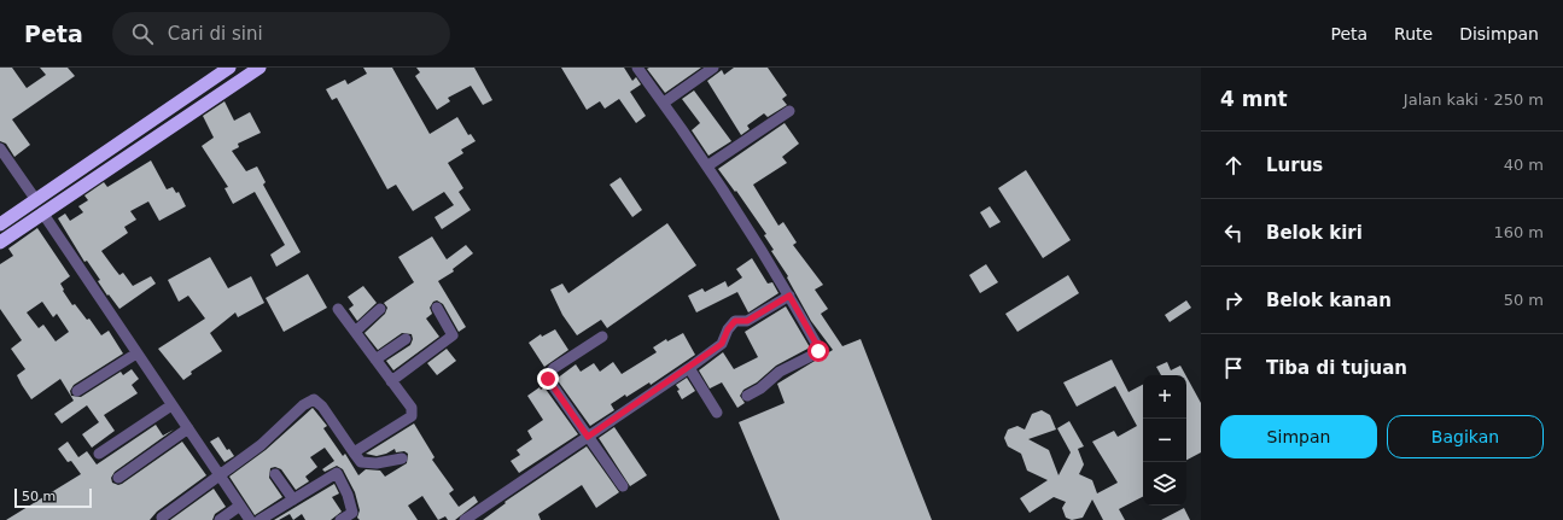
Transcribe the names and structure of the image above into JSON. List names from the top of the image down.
{
  "scale_bar": "50 m",
  "page": {
    "header": "Peta",
    "search": "Cari di sini",
    "nav": ["Peta", "Rute", "Disimpan"],
    "heading": ["4 mnt", "Jalan kaki · 250 m"],
    "list": [
      ["Lurus", "40 m"],
      ["Belok kiri", "160 m"],
      ["Belok kanan", "50 m"],
      "Tiba di tujuan"
    ],
    "map_buttons": ["+", "−"],
    "buttons": ["Simpan", "Bagikan"],
    "scale": "50 m"
  }
}
